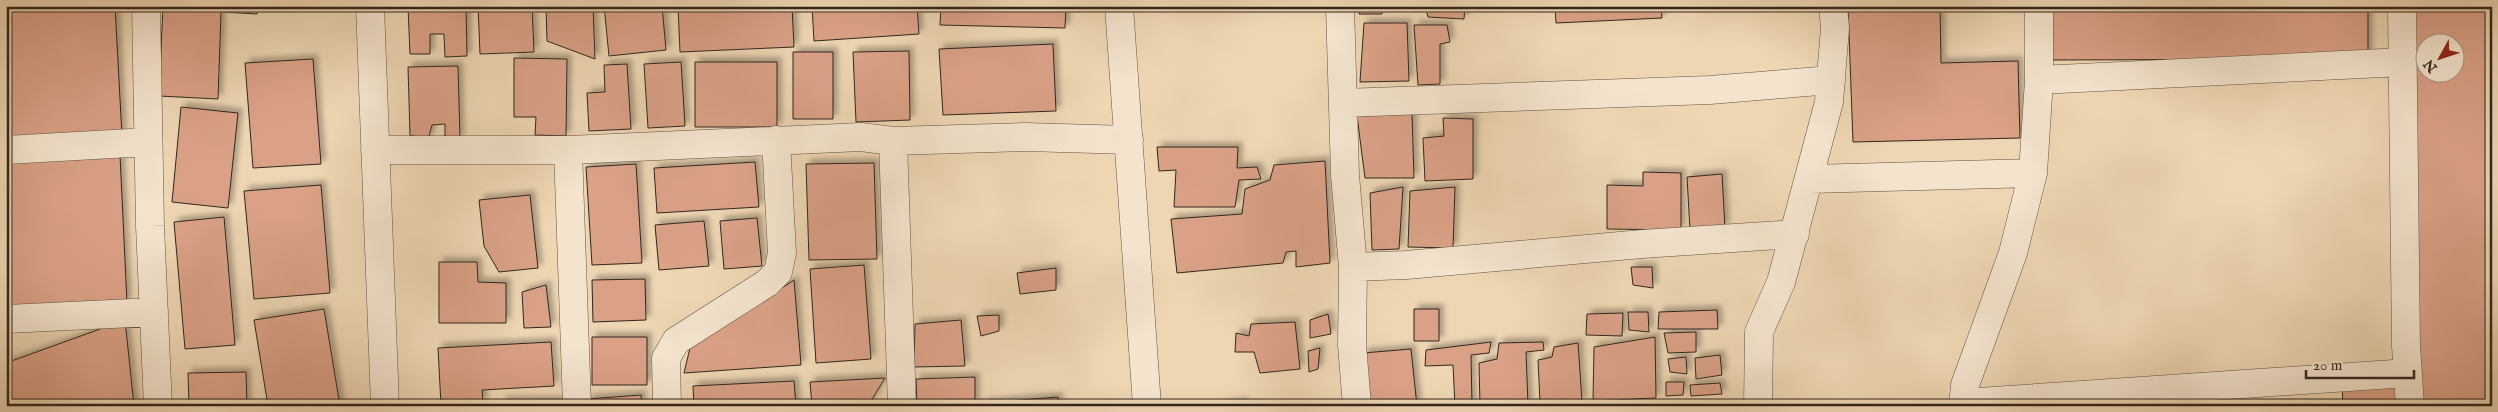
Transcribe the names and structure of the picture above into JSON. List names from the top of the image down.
{
  "scale_bar": "20 m",
  "north": "bottom left"
}
